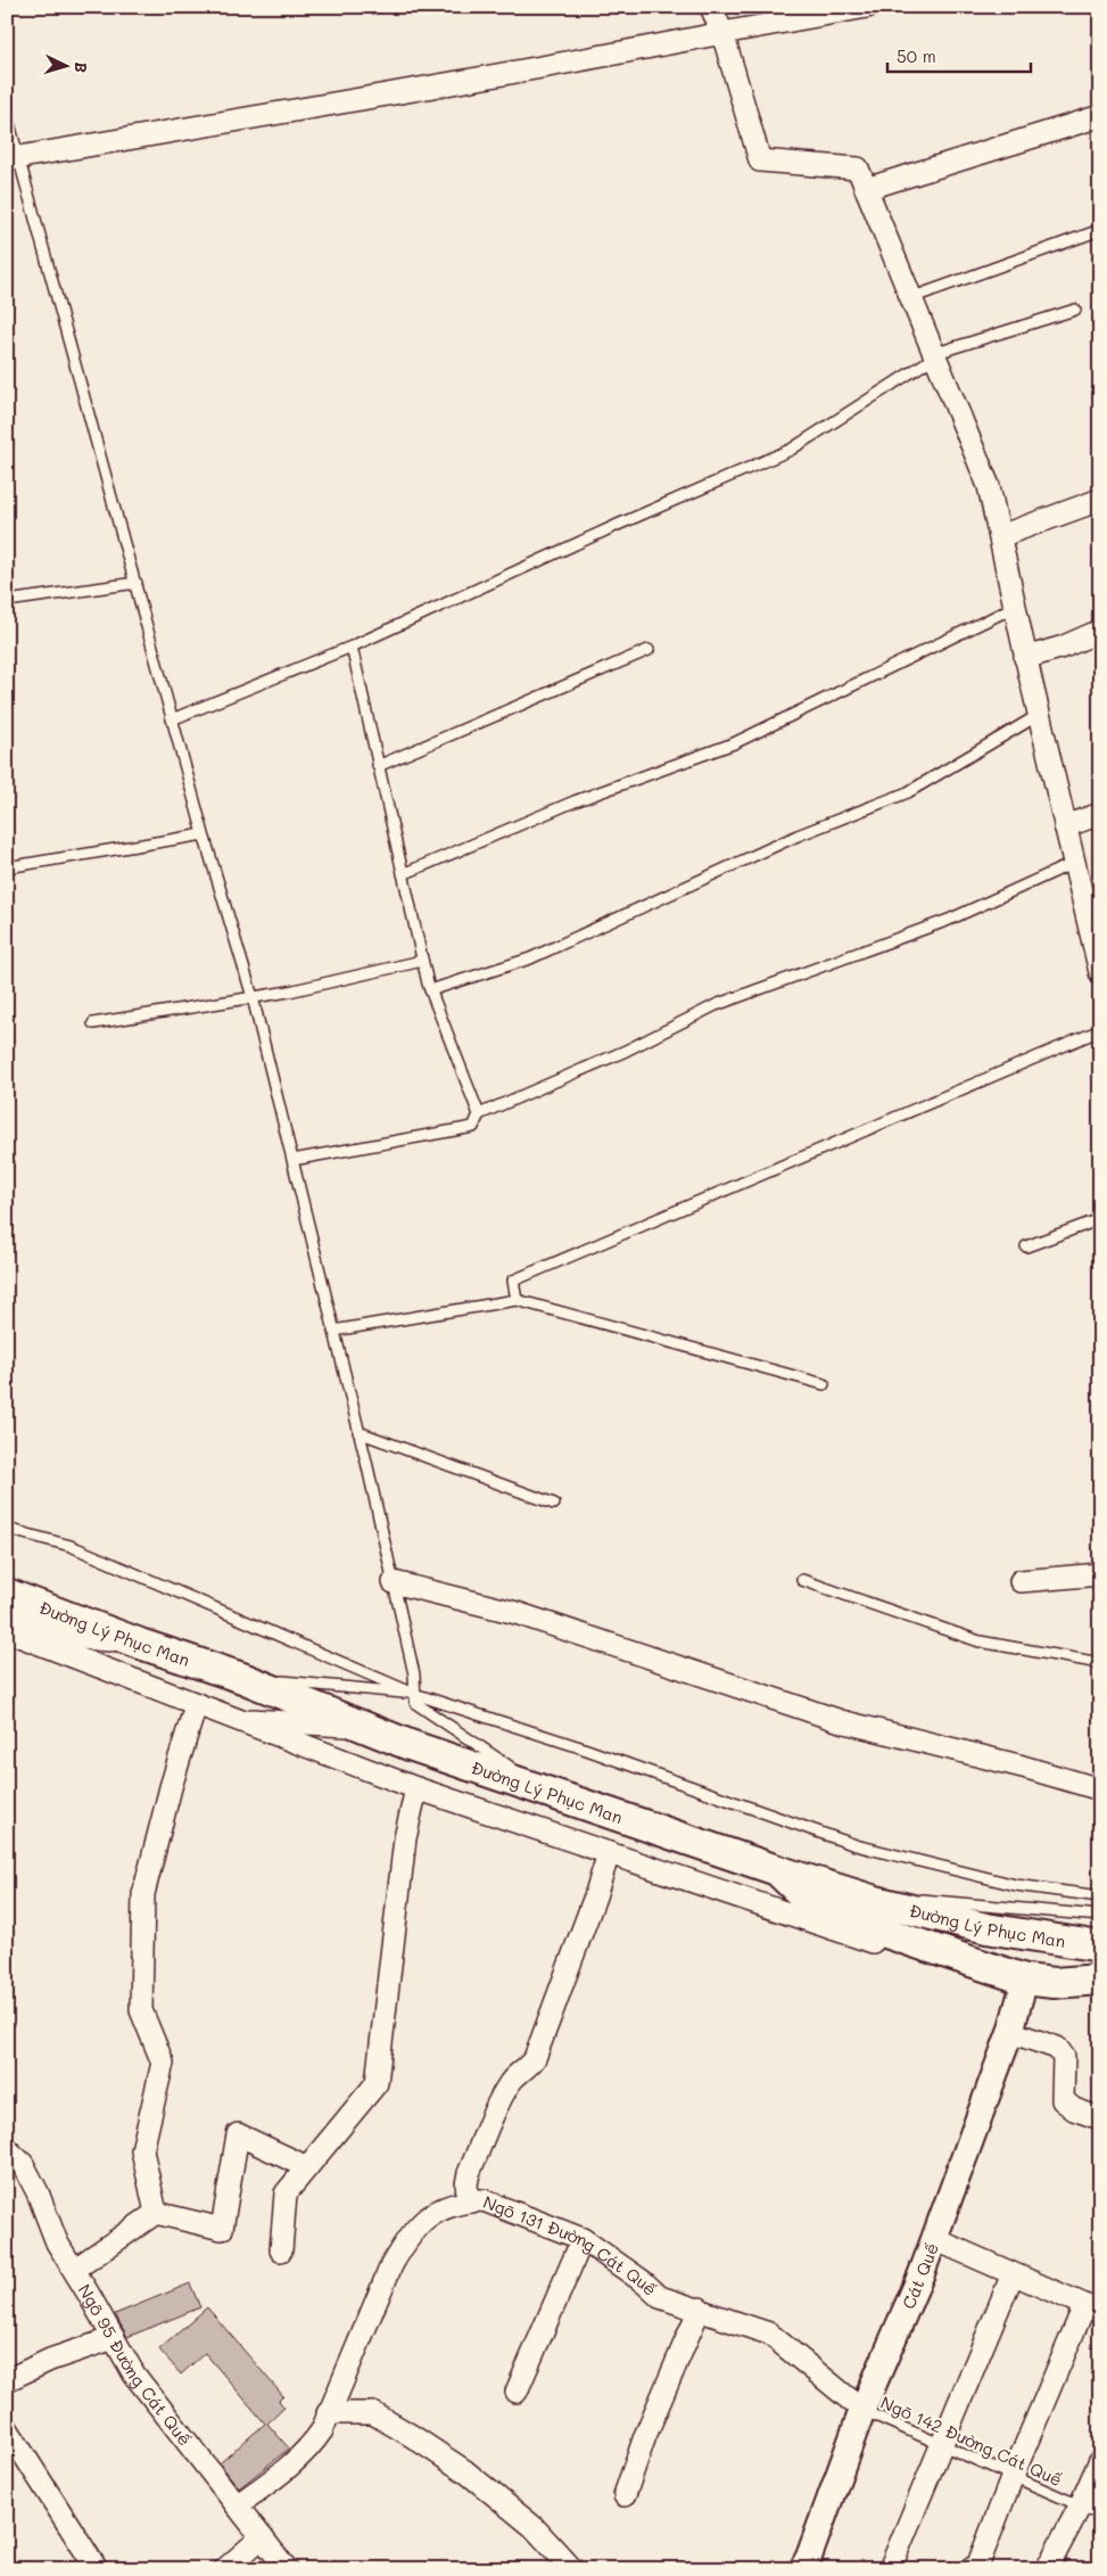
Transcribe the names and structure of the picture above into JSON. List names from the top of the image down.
{
  "streets": {
    "main road": ["Đường Lý Phục Man"],
    "street": ["Ngõ 131 Đường Cát Quế", "Cát Quế", "Ngõ 95 Đường Cát Quế"],
    "lane": ["Ngõ 142 Đường Cát Quế"]
  },
  "crossings": [
    ["Ngõ 131 Đường Cát Quế", "Cát Quế"],
    ["Ngõ 131 Đường Cát Quế", "Ngõ 95 Đường Cát Quế"],
    ["Ngõ 131 Đường Cát Quế", "Ngõ 142 Đường Cát Quế"],
    ["Cát Quế", "Ngõ 142 Đường Cát Quế"]
  ],
  "scale_bar": "50 m",
  "north": "right"
}
